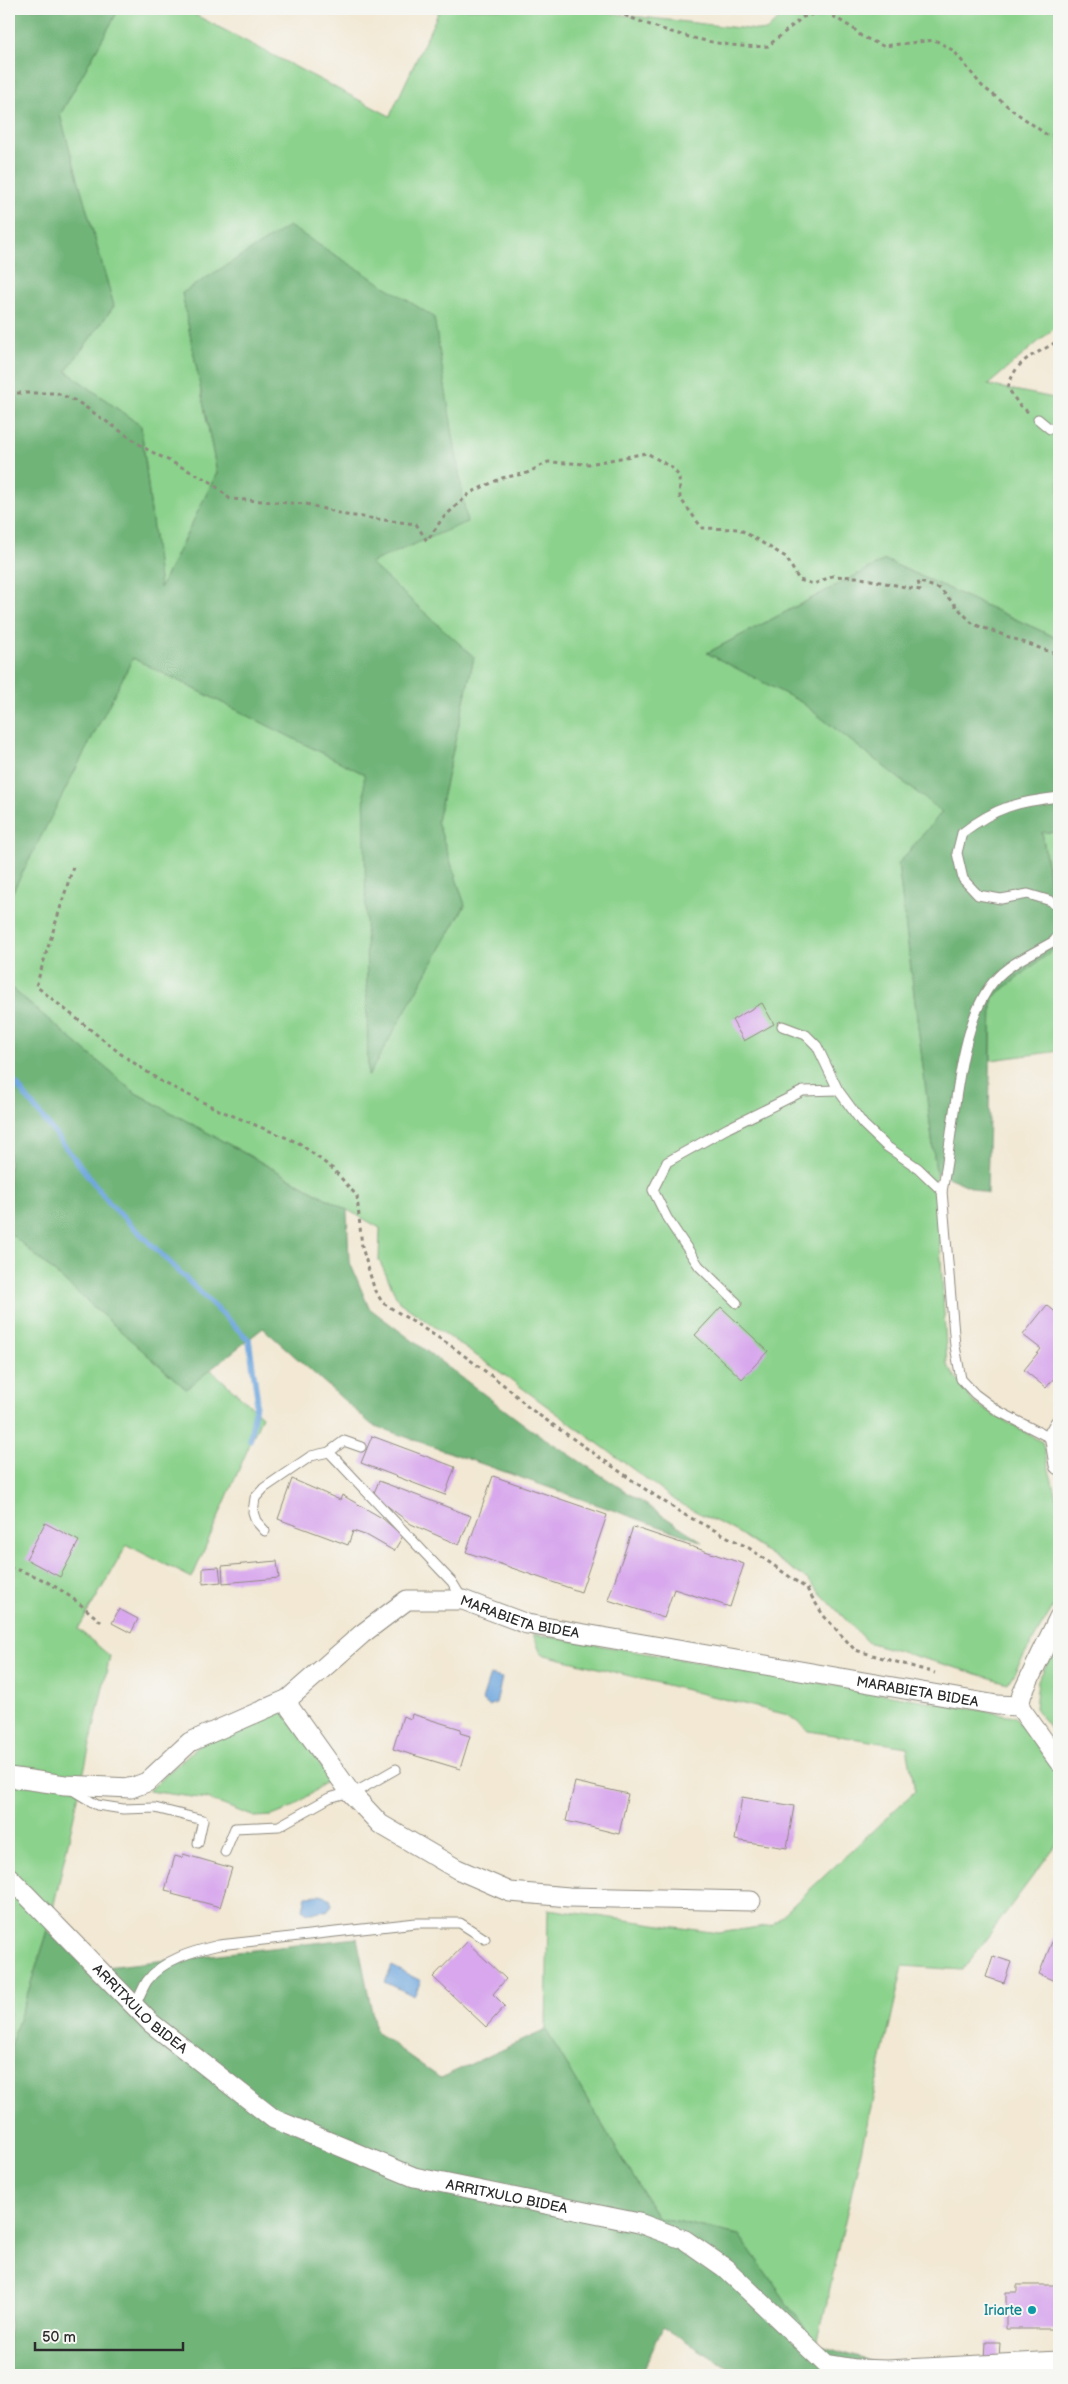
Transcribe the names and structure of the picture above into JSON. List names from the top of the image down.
{
  "streets": {
    "street": ["MARABIETA BIDEA", "ARRITXULO BIDEA"]
  },
  "places": ["Iriarte"],
  "scale_bar": "50 m"
}
